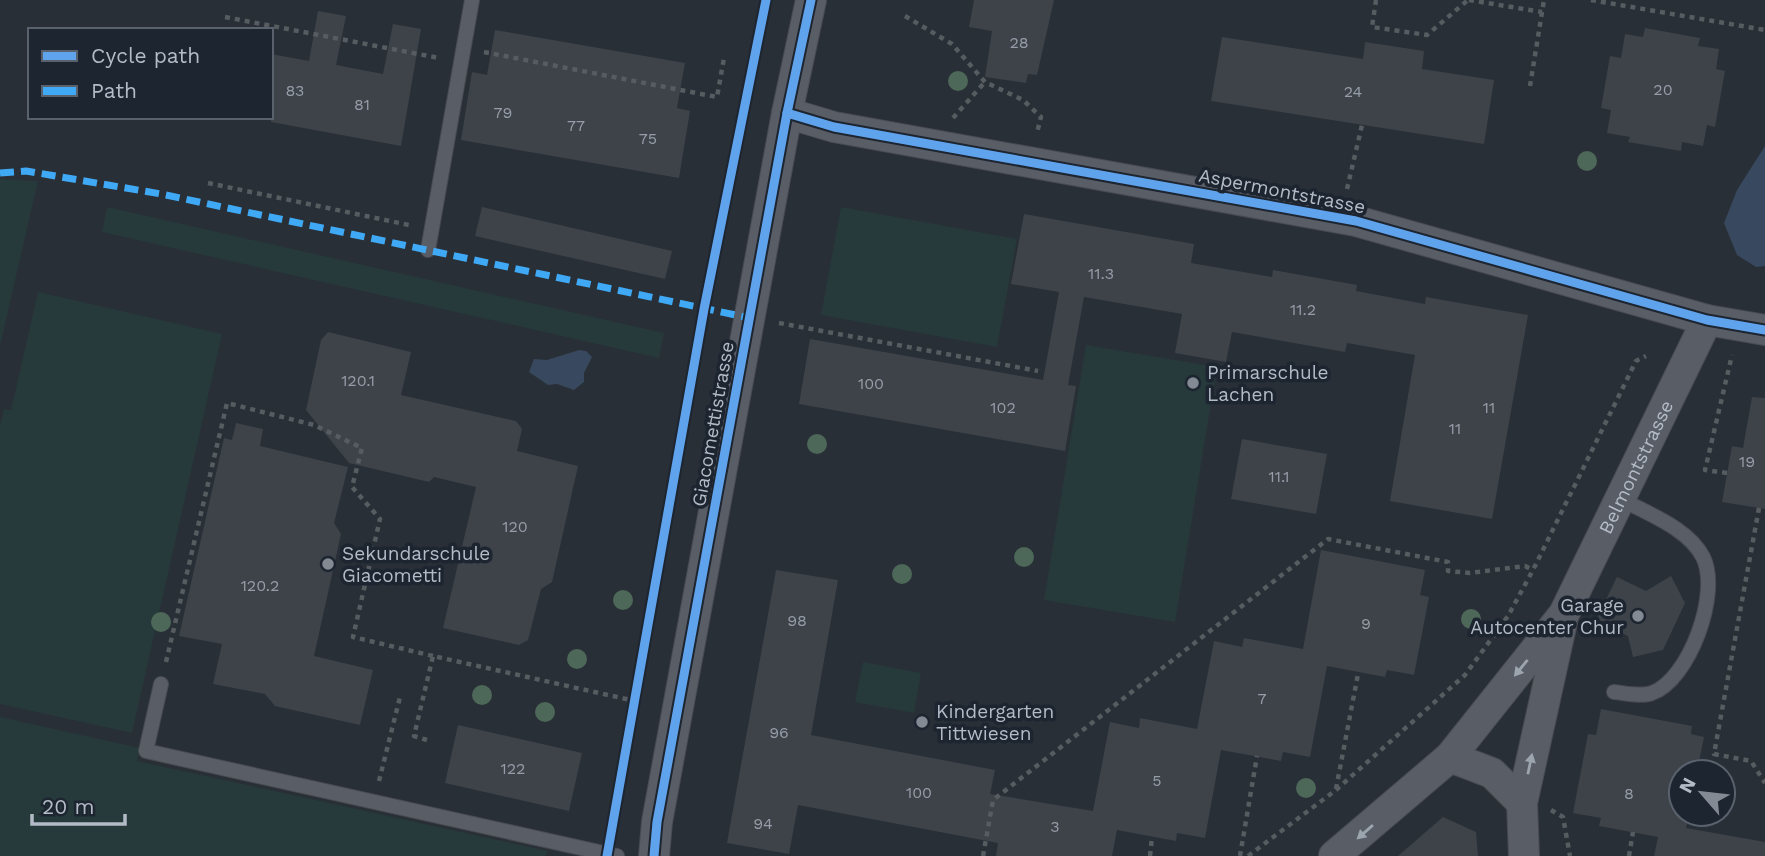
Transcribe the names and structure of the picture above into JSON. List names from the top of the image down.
{
  "streets": {
    "street": ["Aspermontstrasse", "Giacomettistrasse", "Belmontstrasse"]
  },
  "crossings": [
    ["Aspermontstrasse", "Giacomettistrasse"],
    ["Aspermontstrasse", "Belmontstrasse"]
  ],
  "places": [
    "Primarschule Lachen",
    "Sekundarschule Giacometti",
    "Garage Autocenter Chur",
    "Kindergarten Tittwiesen"
  ],
  "house_numbers": [
    "28",
    "20",
    "83",
    "24",
    "81",
    "79",
    "77",
    "75",
    "11.3",
    "11.2",
    "120.1",
    "100",
    "102",
    "11",
    "11",
    "19",
    "11.1",
    "120",
    "120.2",
    "98",
    "9",
    "7",
    "96",
    "122",
    "5",
    "100",
    "8",
    "94",
    "3"
  ],
  "legend": ["Cycle path", "Path"],
  "scale_bar": "20 m",
  "north": "top left"
}
